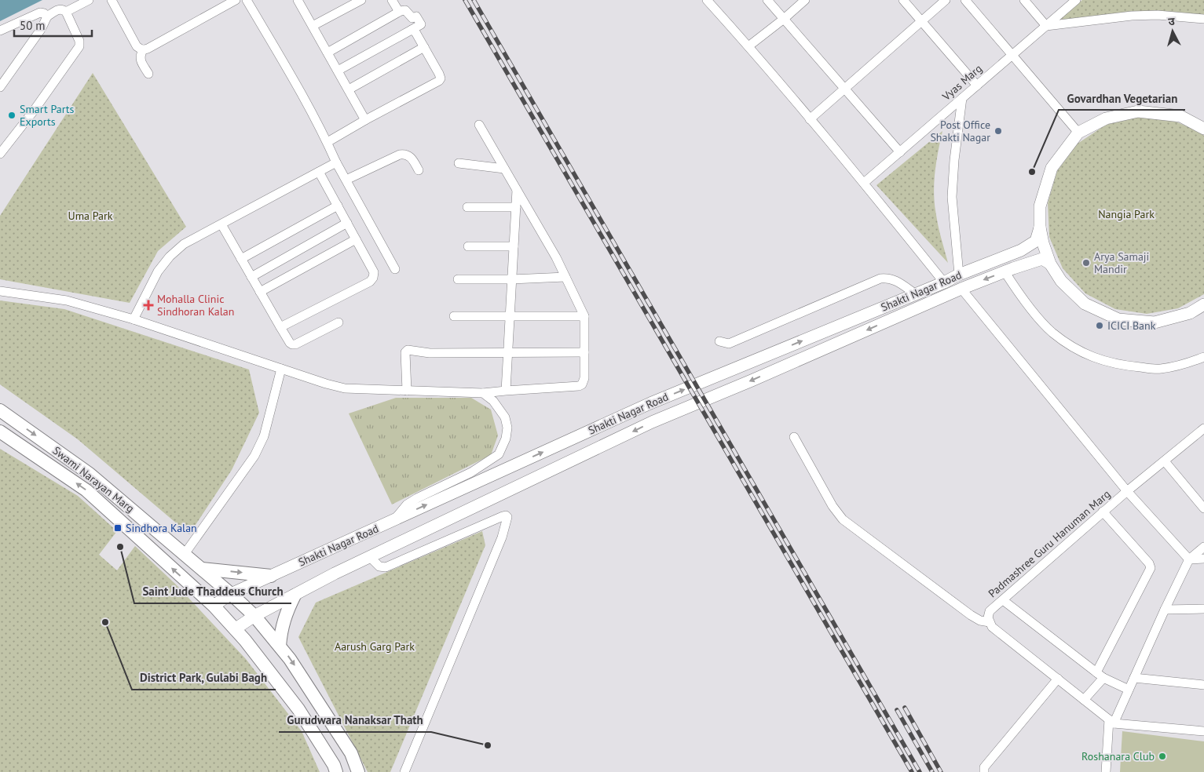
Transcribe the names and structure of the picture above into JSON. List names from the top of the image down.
{
  "streets": {
    "main road": ["Swami Narayan Marg"],
    "street": ["Vyas Marg", "Shakti Nagar Road", "Padmashree Guru Hanuman Marg"]
  },
  "crossings": [
    ["Shakti Nagar Road", "Swami Narayan Marg"]
  ],
  "parks": ["Nangia Park", "Uma Park", "Aarush Garg Park"],
  "places": {
    "other": [
      "Smart Parts Exports",
      "Post Office Shakti Nagar",
      "Govardhan Vegetarian",
      "Arya Samaji Mandir",
      "ICICI Bank",
      "Saint Jude Thaddeus Church",
      "District Park, Gulabi Bagh",
      "Gurudwara Nanaksar Thath",
      "Roshanara Club"
    ],
    "health": ["Mohalla Clinic Sindhoran Kalan"],
    "transit": ["Sindhora Kalan"]
  },
  "scale_bar": "50 m",
  "north": "top"
}
